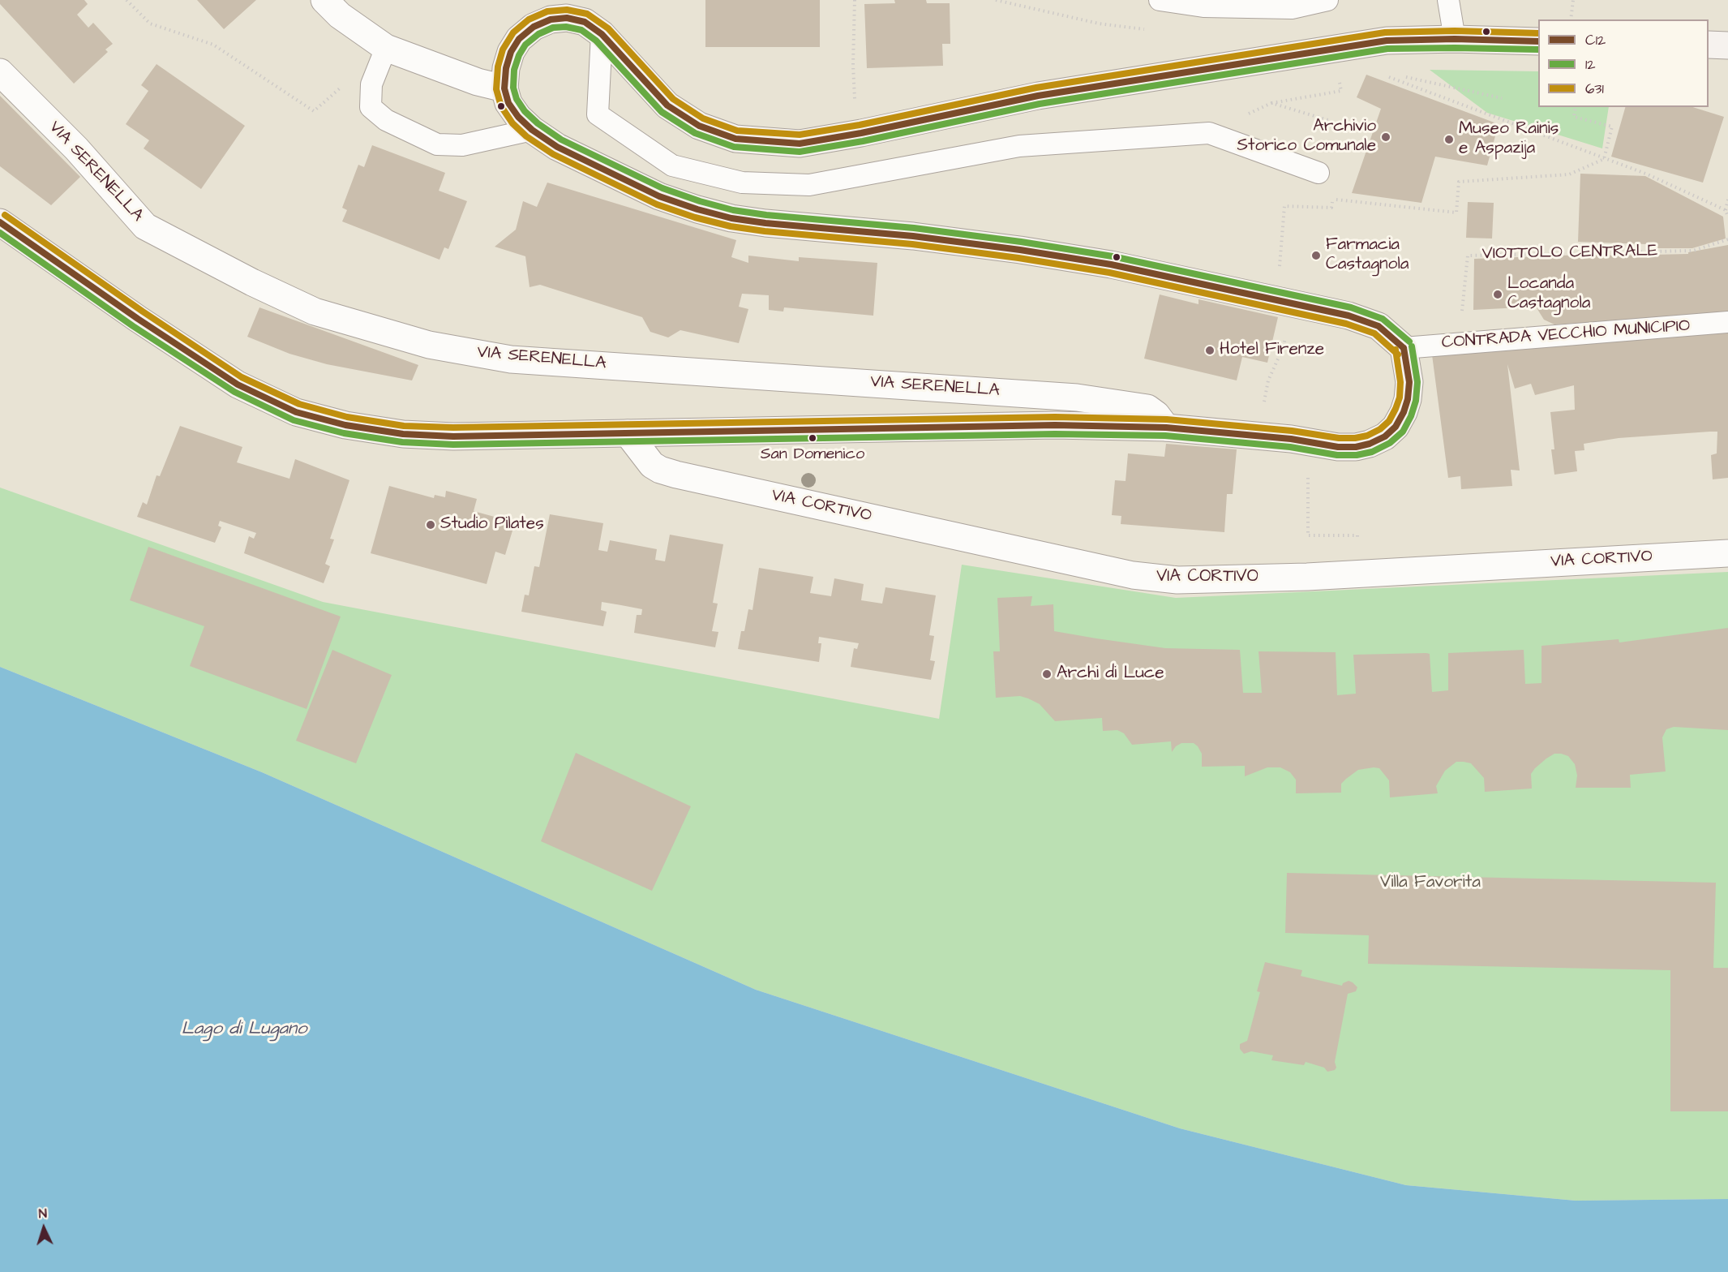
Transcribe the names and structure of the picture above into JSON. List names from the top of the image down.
{
  "streets": {
    "street": ["VIA SERENELLA", "VIA CORTIVO"],
    "lane": ["CONTRADA VECCHIO MUNICIPIO"],
    "path": ["VIOTTOLO CENTRALE"]
  },
  "crossings": [
    ["VIOTTOLO CENTRALE", "CONTRADA VECCHIO MUNICIPIO"]
  ],
  "water": ["Lago di Lugano"],
  "parks": ["Villa Favorita"],
  "places": [
    "Archivio Storico Comunale",
    "Museo Rainis e Aspazija",
    "Farmacia Castagnola",
    "Locanda Castagnola",
    "Hotel Firenze",
    "San Domenico",
    "Studio Pilates",
    "Archi di Luce"
  ],
  "lines": ["transit line 631", "transit line C12", "transit line 12"],
  "legend": ["C12", "12", "631"],
  "north": "top"
}
